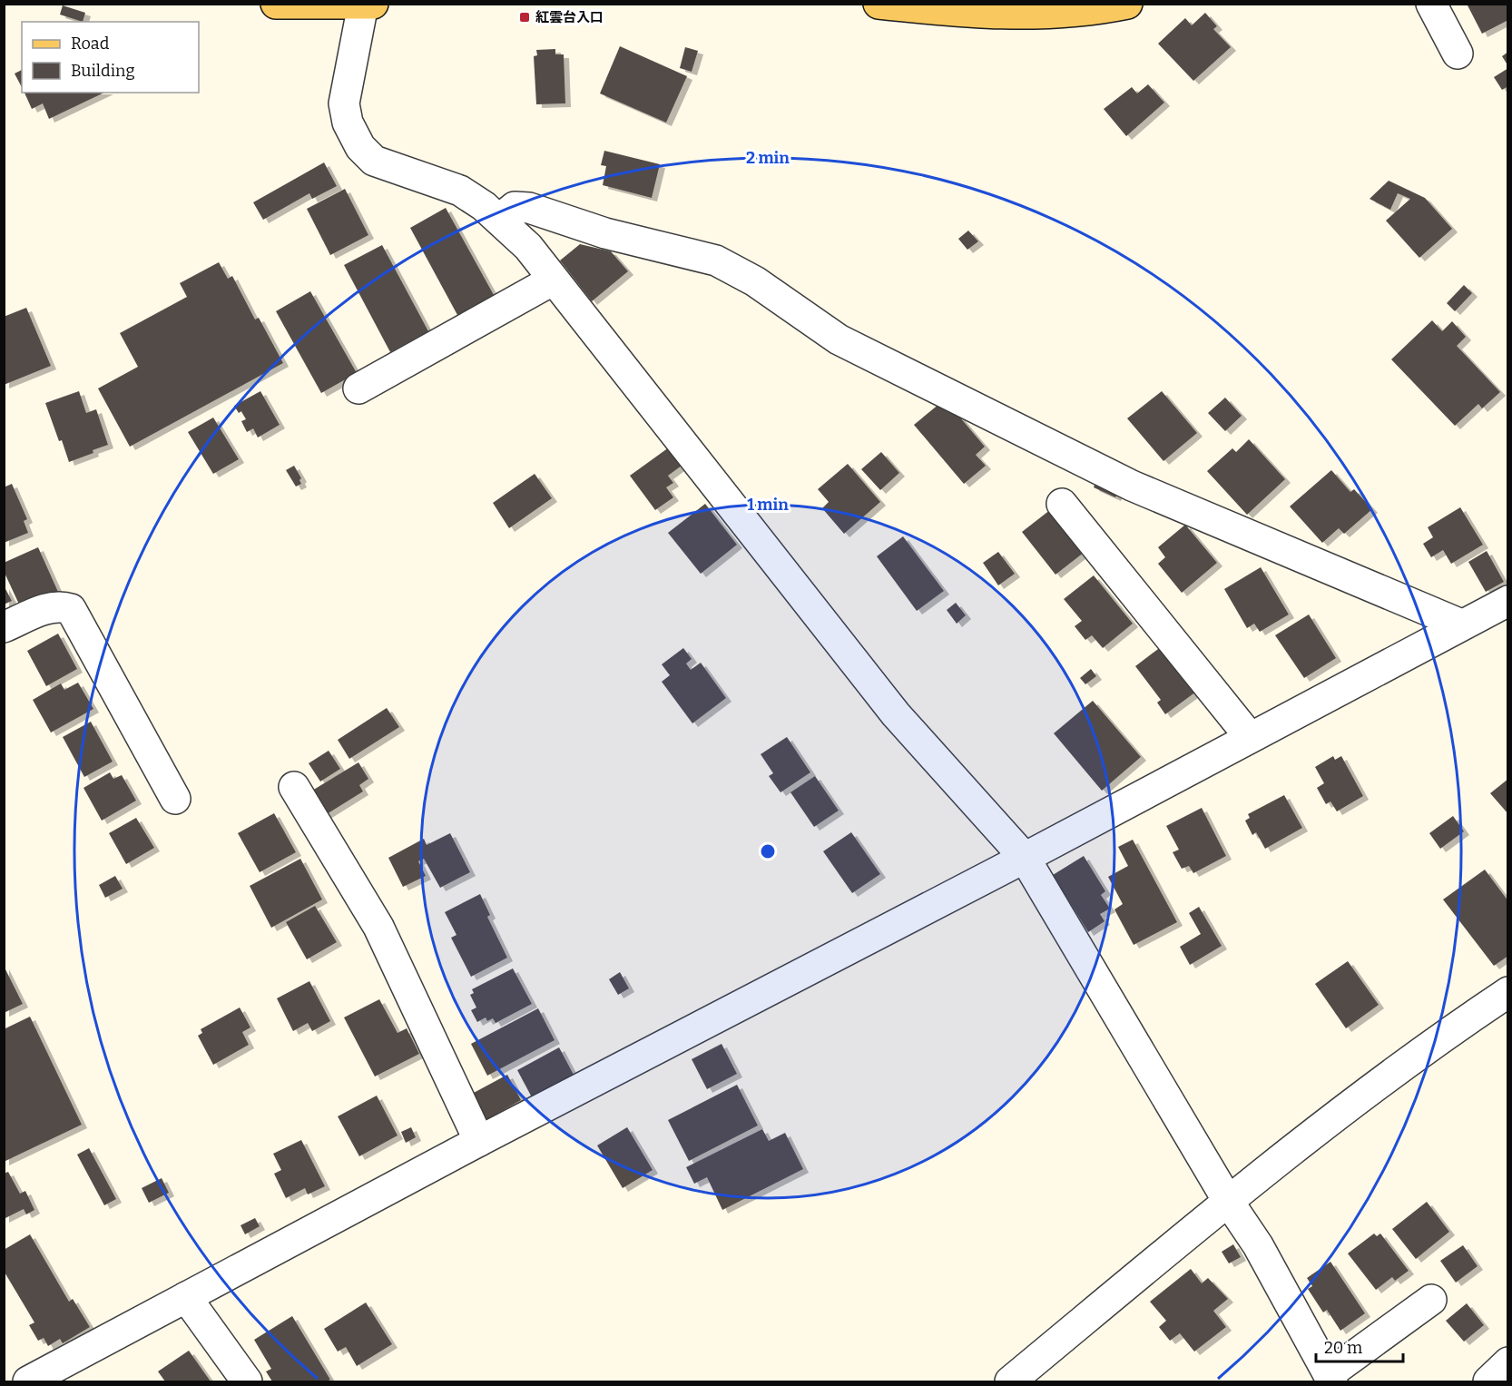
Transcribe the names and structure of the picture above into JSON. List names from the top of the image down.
{
  "places": {
    "transit": ["紅雲台入口"]
  },
  "legend": ["Road", "Building"],
  "scale_bar": "20 m",
  "rings": ["2 min", "1 min"]
}
